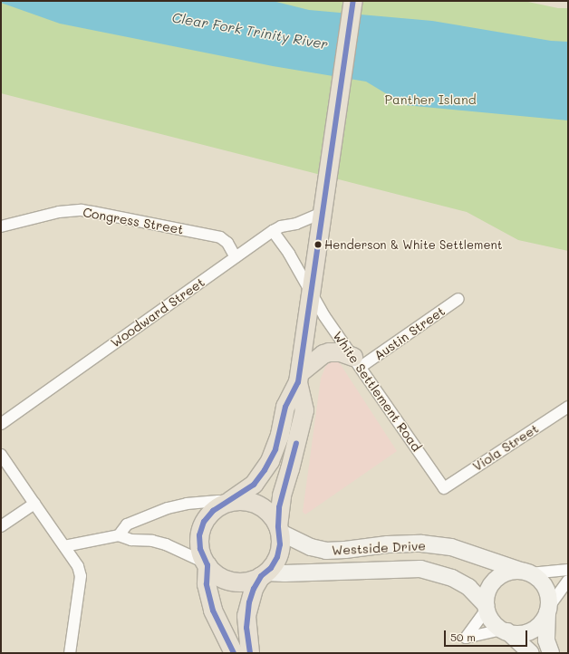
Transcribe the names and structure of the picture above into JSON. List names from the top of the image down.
{
  "streets": {
    "main road": ["Westside Drive"],
    "street": [
      "Congress Street",
      "Woodward Street",
      "Austin Street",
      "White Settlement Road",
      "Viola Street"
    ]
  },
  "crossings": [
    ["Congress Street", "Woodward Street"],
    ["Woodward Street", "White Settlement Road"],
    ["Austin Street", "White Settlement Road"],
    ["White Settlement Road", "Viola Street"]
  ],
  "water": ["Clear Fork Trinity River"],
  "parks": ["Panther Island"],
  "places": ["Henderson & White Settlement"],
  "scale_bar": "50 m"
}
